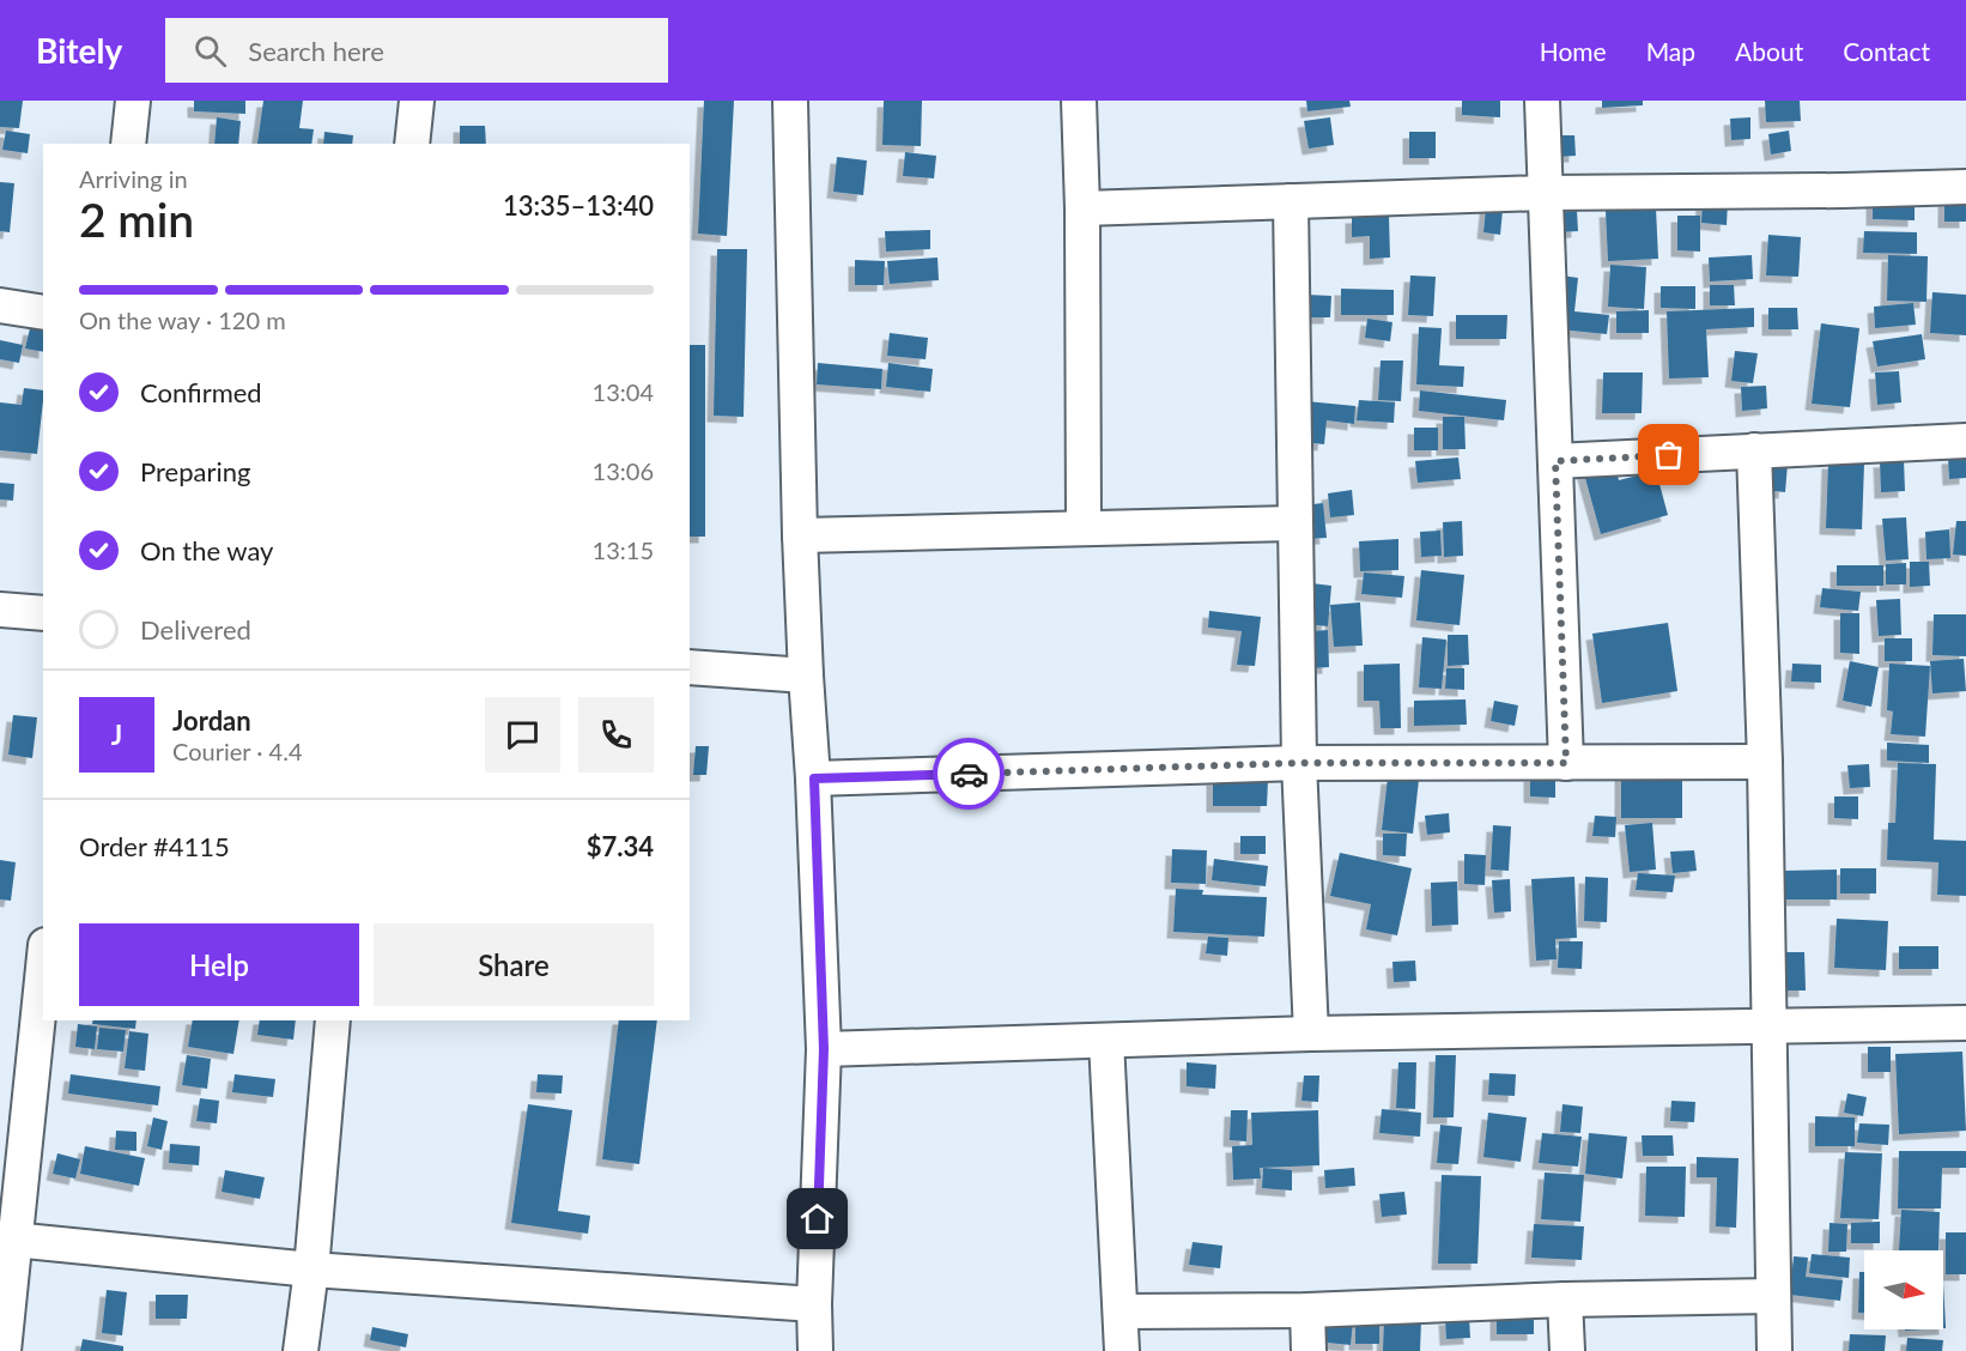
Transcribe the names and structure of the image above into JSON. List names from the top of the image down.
{
  "north": "right",
  "page": {
    "header": "Bitely",
    "search": "Search here",
    "nav": [
      "Home",
      "Map",
      "About",
      "Contact"
    ],
    "heading": ["2 min", "Arriving in", "13:35–13:40"],
    "panel": [
      "Jordan",
      "Courier · 4.4",
      "Order #4115",
      "$7.34"
    ],
    "bar": "On the way · 120 m",
    "list": [
      ["Confirmed", "13:04"],
      ["Preparing", "13:06"],
      ["On the way", "13:15"],
      "Delivered"
    ],
    "round": "J",
    "buttons": ["Help", "Share"]
  }
}
